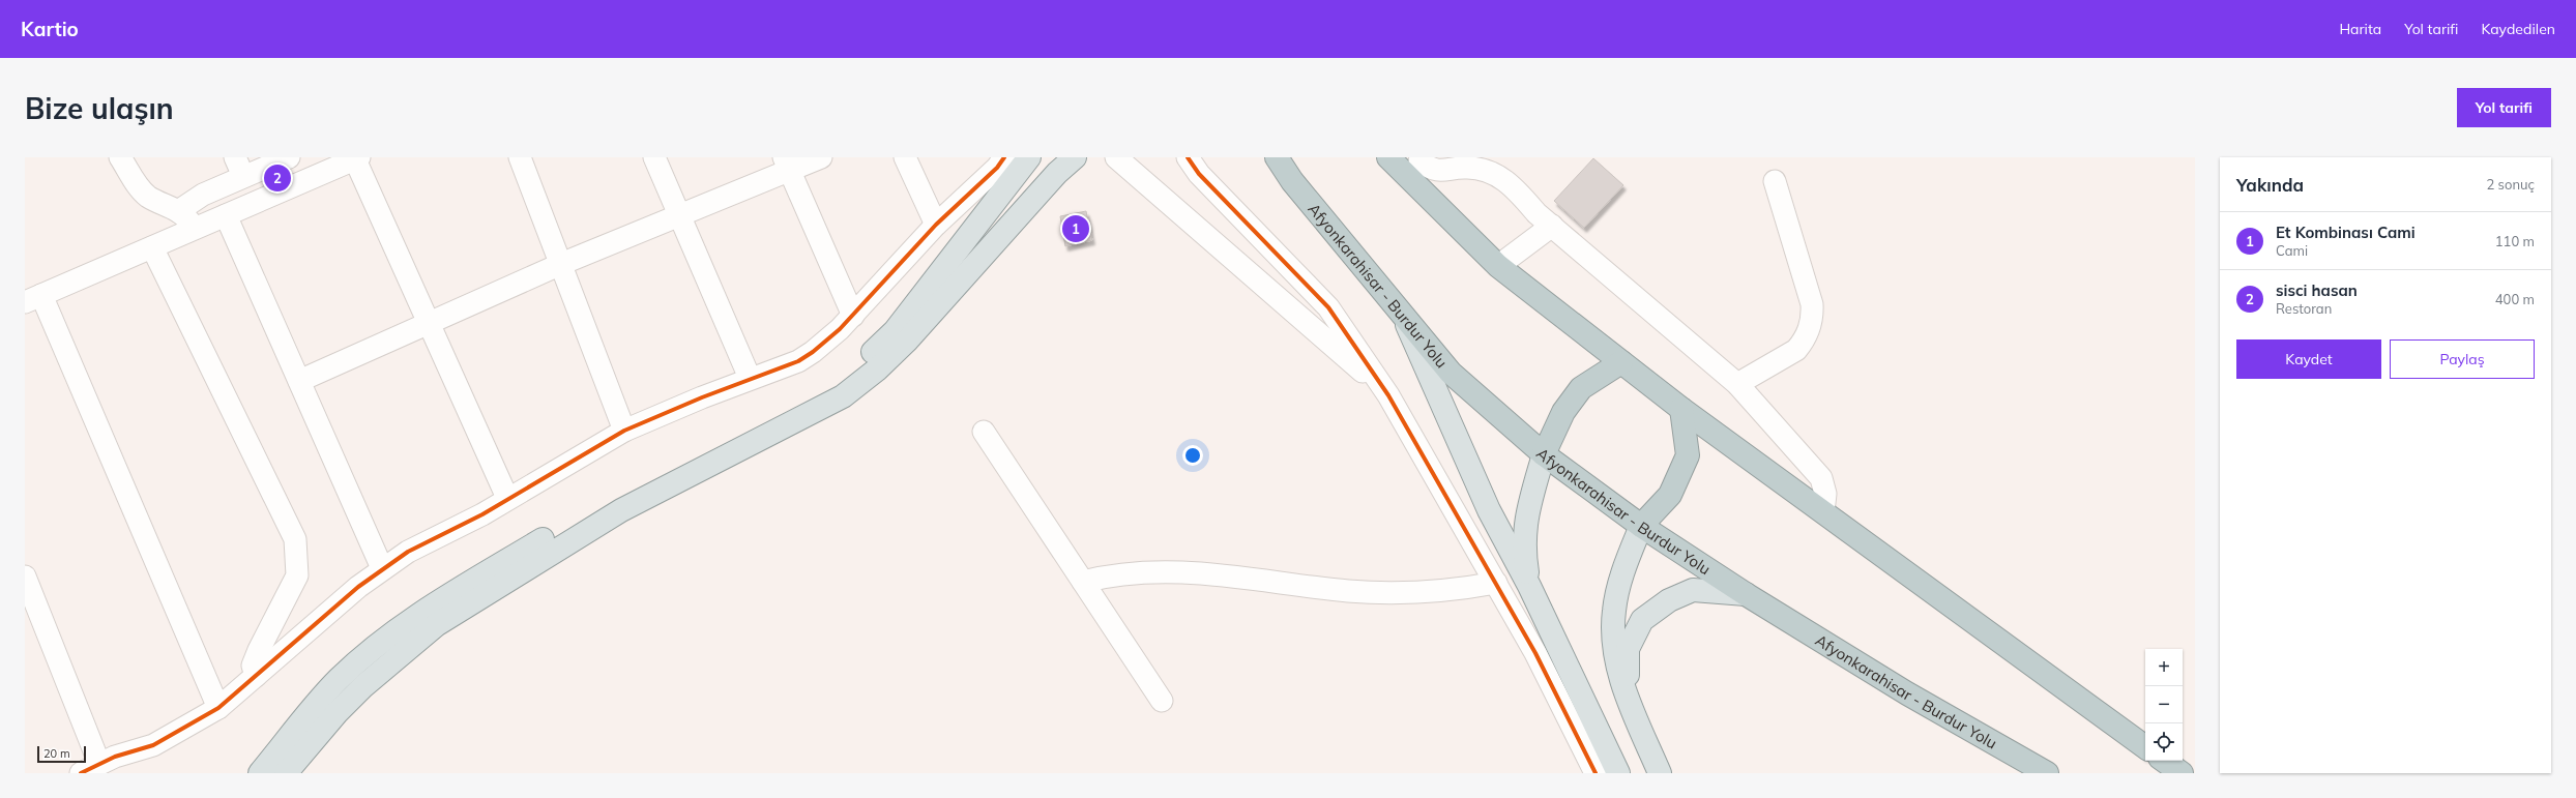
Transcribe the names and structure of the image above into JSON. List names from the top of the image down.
{
  "streets": {
    "highway": ["Afyonkarahisar - Burdur Yolu"]
  },
  "scale_bar": "20 m",
  "page": {
    "header": "Kartio",
    "nav": ["Harita", "Yol tarifi", "Kaydedilen"],
    "buttons": [
      "Yol tarifi",
      ["Kaydet", "Paylaş"]
    ],
    "title": "Bize ulaşın",
    "heading": ["Yakında", "2 sonuç"],
    "pins": ["2", "1"],
    "list": [
      {
        "mark": "1",
        "name": "Et Kombinası Cami",
        "note": "Cami",
        "value": "110 m"
      },
      {
        "mark": "2",
        "name": "sisci hasan",
        "note": "Restoran",
        "value": "400 m"
      }
    ],
    "map_buttons": ["+", "−"],
    "scale": "20 m"
  }
}
